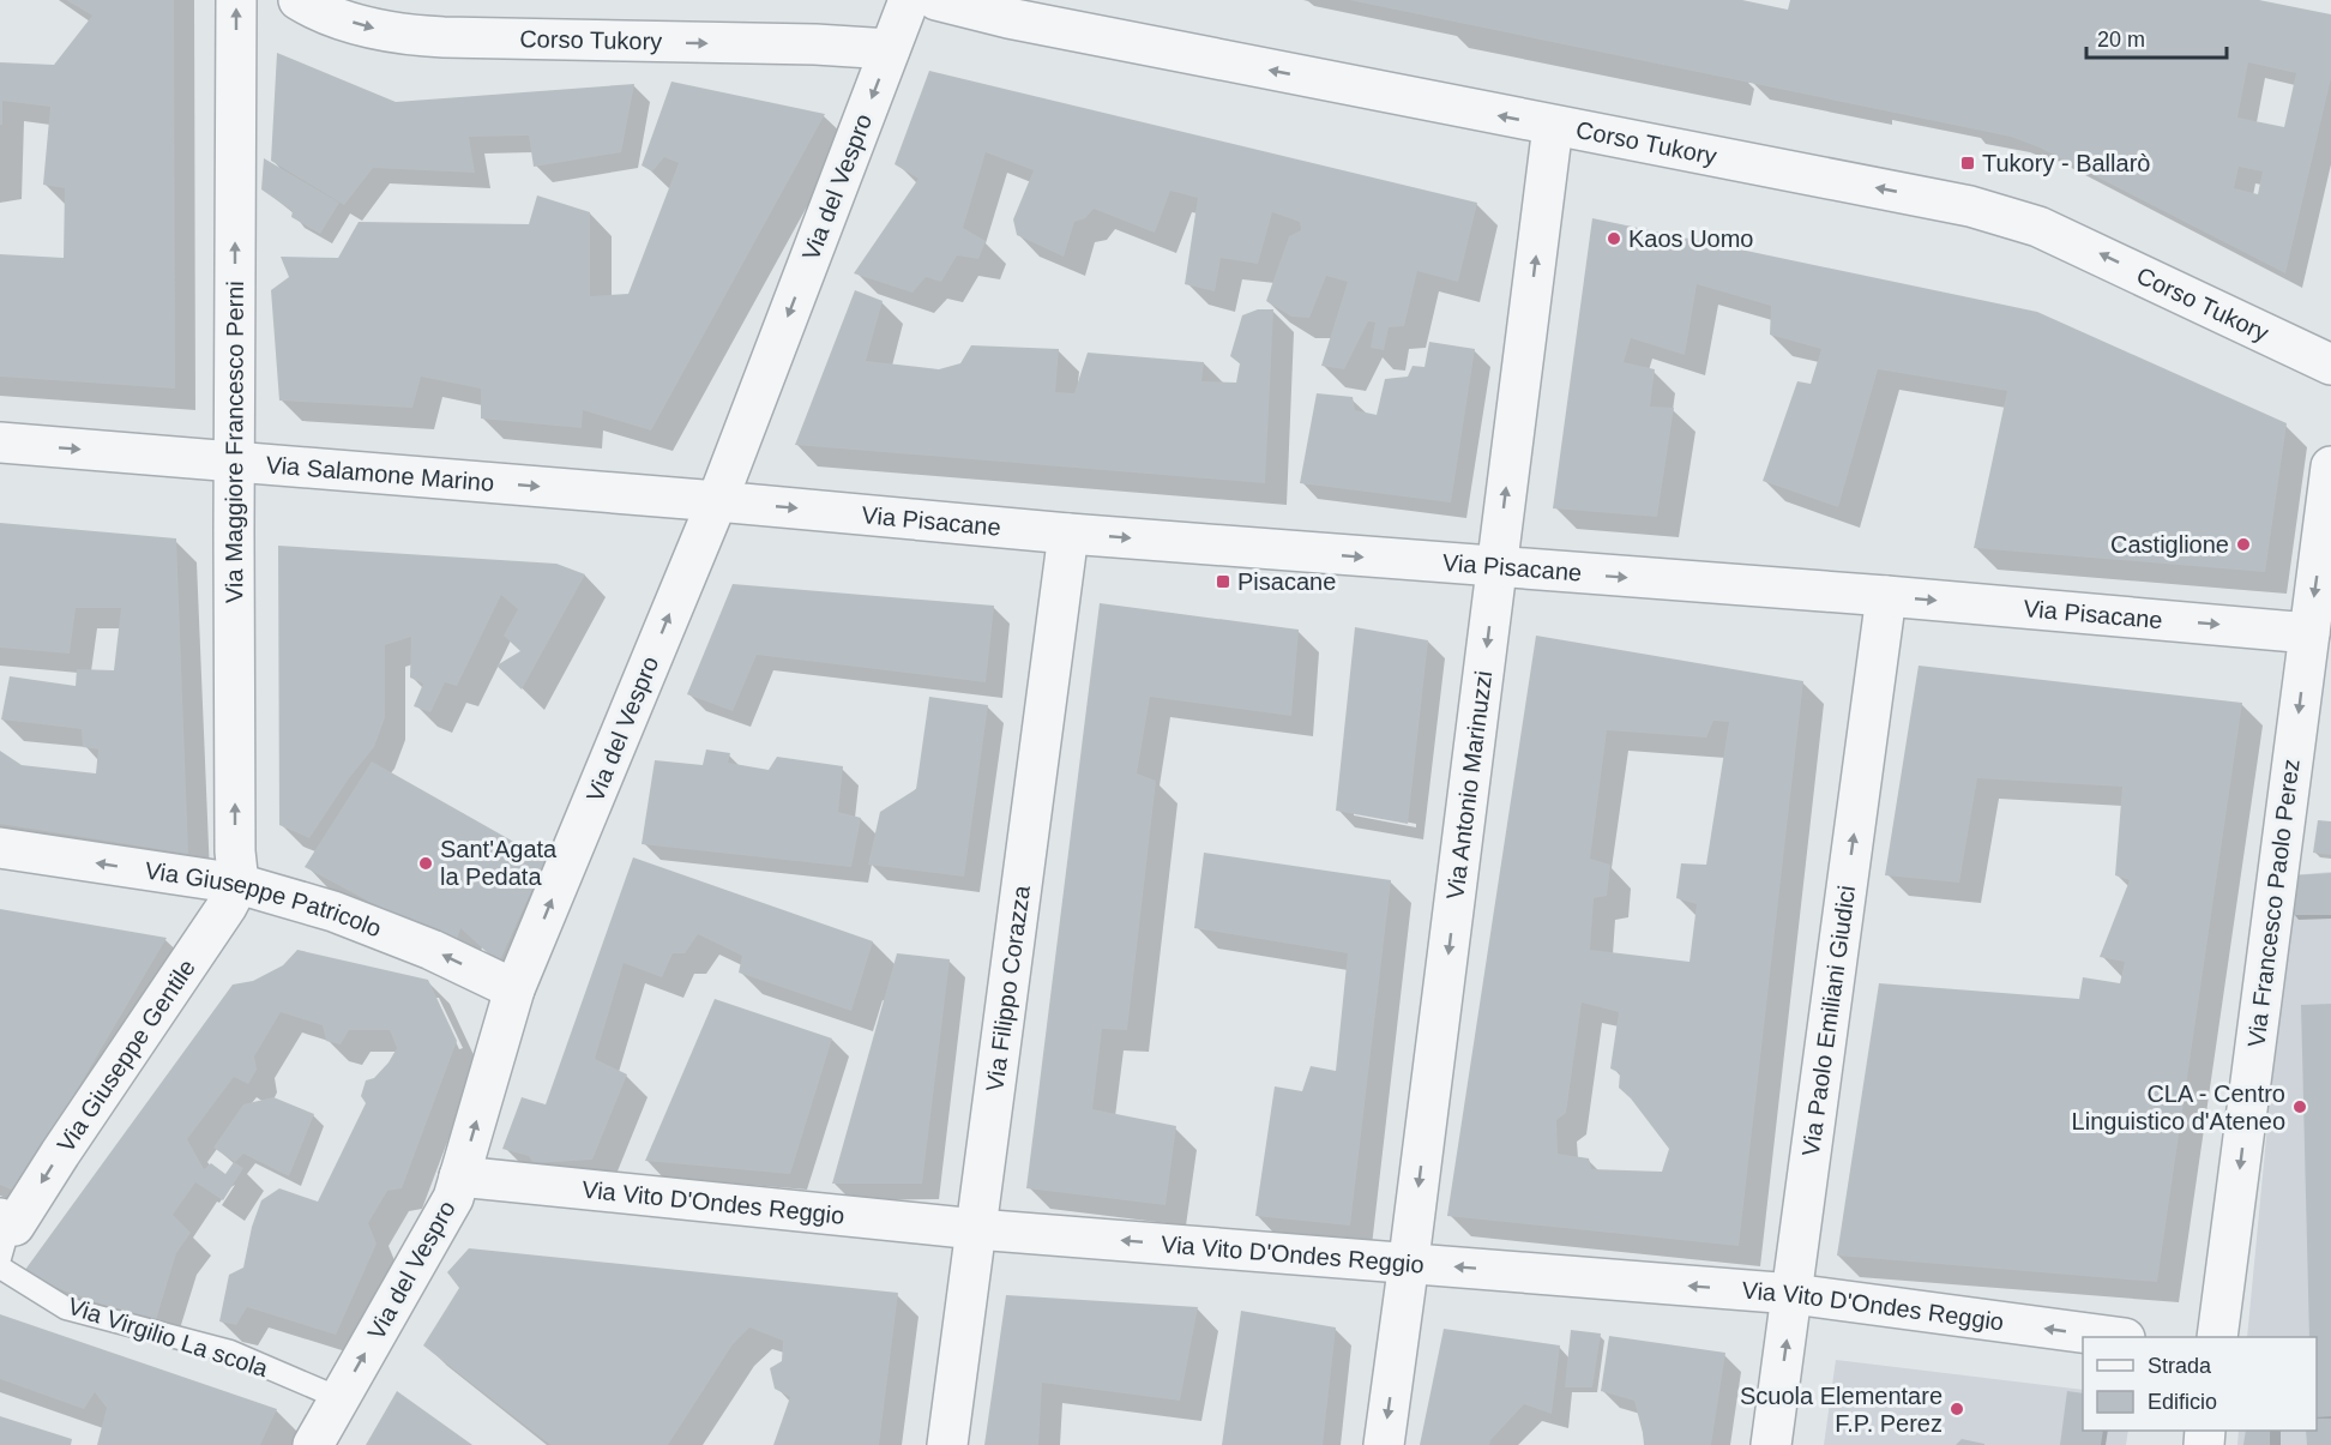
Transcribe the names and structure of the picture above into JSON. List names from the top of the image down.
{
  "streets": {
    "street": [
      "Corso Tukory",
      "Via del Vespro",
      "Via Maggiore Francesco Perni",
      "Via Salamone Marino",
      "Via Pisacane",
      "Via Antonio Marinuzzi",
      "Via Giuseppe Patricolo",
      "Via Francesco Paolo Perez",
      "Via Filippo Corazza",
      "Via Paolo Emiliani Giudici",
      "Via Giuseppe Gentile",
      "Via Vito D'Ondes Reggio"
    ],
    "lane": ["Via Virgilio La scola"]
  },
  "crossings": [
    ["Corso Tukory", "Via del Vespro"],
    ["Corso Tukory", "Via Antonio Marinuzzi"],
    ["Via del Vespro", "Via Salamone Marino"],
    ["Via del Vespro", "Via Pisacane"],
    ["Via del Vespro", "Via Giuseppe Patricolo"],
    ["Via del Vespro", "Via Vito D'Ondes Reggio"],
    ["Via del Vespro", "Via Virgilio La scola"],
    ["Via Maggiore Francesco Perni", "Via Salamone Marino"],
    ["Via Maggiore Francesco Perni", "Via Giuseppe Patricolo"],
    ["Via Maggiore Francesco Perni", "Via Giuseppe Gentile"],
    ["Via Salamone Marino", "Via Pisacane"],
    ["Via Pisacane", "Via Antonio Marinuzzi"],
    ["Via Pisacane", "Via Francesco Paolo Perez"],
    ["Via Pisacane", "Via Filippo Corazza"],
    ["Via Pisacane", "Via Paolo Emiliani Giudici"],
    ["Via Antonio Marinuzzi", "Via Vito D'Ondes Reggio"],
    ["Via Giuseppe Patricolo", "Via Giuseppe Gentile"],
    ["Via Filippo Corazza", "Via Vito D'Ondes Reggio"],
    ["Via Paolo Emiliani Giudici", "Via Vito D'Ondes Reggio"]
  ],
  "one_way": [
    "Via Maggiore Francesco Perni",
    "Via Salamone Marino",
    "Via Pisacane",
    "Via Giuseppe Patricolo",
    "Via Francesco Paolo Perez",
    "Via Paolo Emiliani Giudici",
    "Via Giuseppe Gentile",
    "Via Vito D'Ondes Reggio"
  ],
  "places": {
    "transit": ["Tukory - Ballarò", "Pisacane"],
    "other": [
      "Kaos Uomo",
      "Castiglione",
      "Sant'Agata la Pedata",
      "CLA - Centro Linguistico d'Ateneo",
      "Scuola Elementare F.P. Perez"
    ]
  },
  "legend": ["Strada", "Edificio"],
  "scale_bar": "20 m"
}
